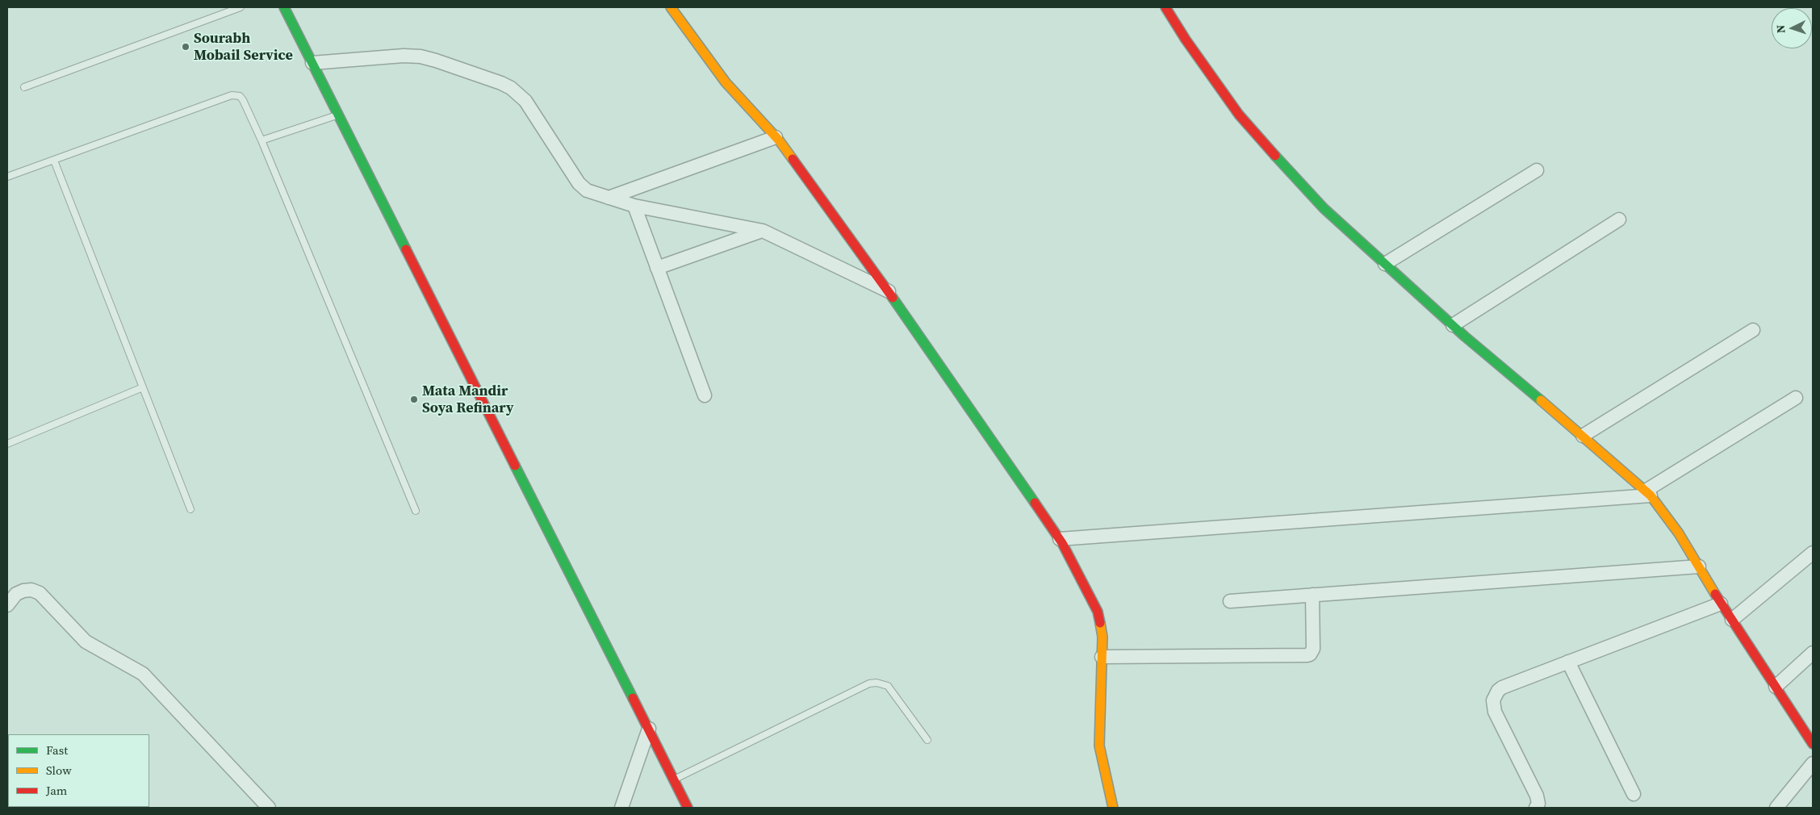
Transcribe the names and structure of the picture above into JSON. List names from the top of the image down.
{
  "places": ["Sourabh Mobail Service", "Mata Mandir Soya Refinary"],
  "legend": ["Fast", "Slow", "Jam"],
  "north": "left"
}
